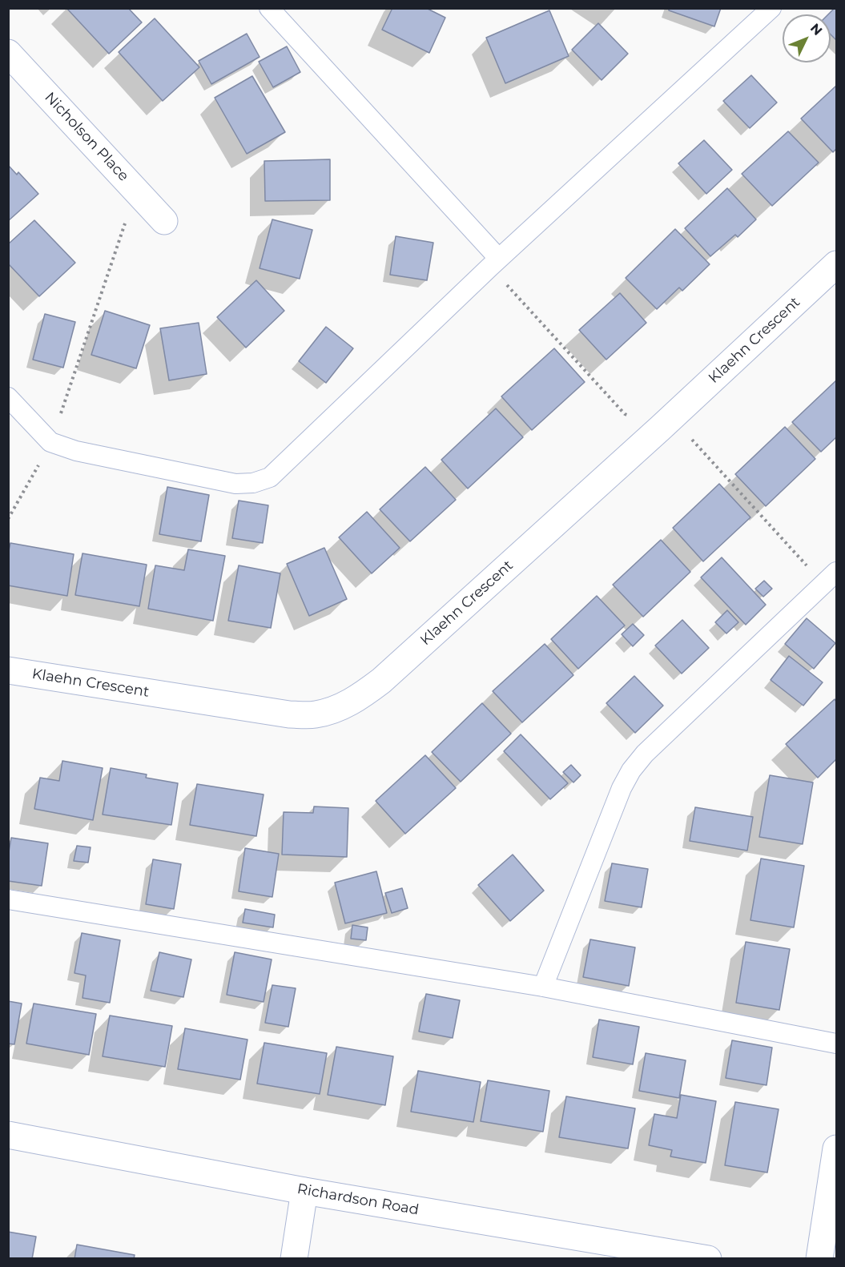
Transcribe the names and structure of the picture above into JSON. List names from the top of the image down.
{
  "streets": {
    "street": ["Nicholson Place", "Klaehn Crescent", "Richardson Road"]
  },
  "north": "top right"
}
